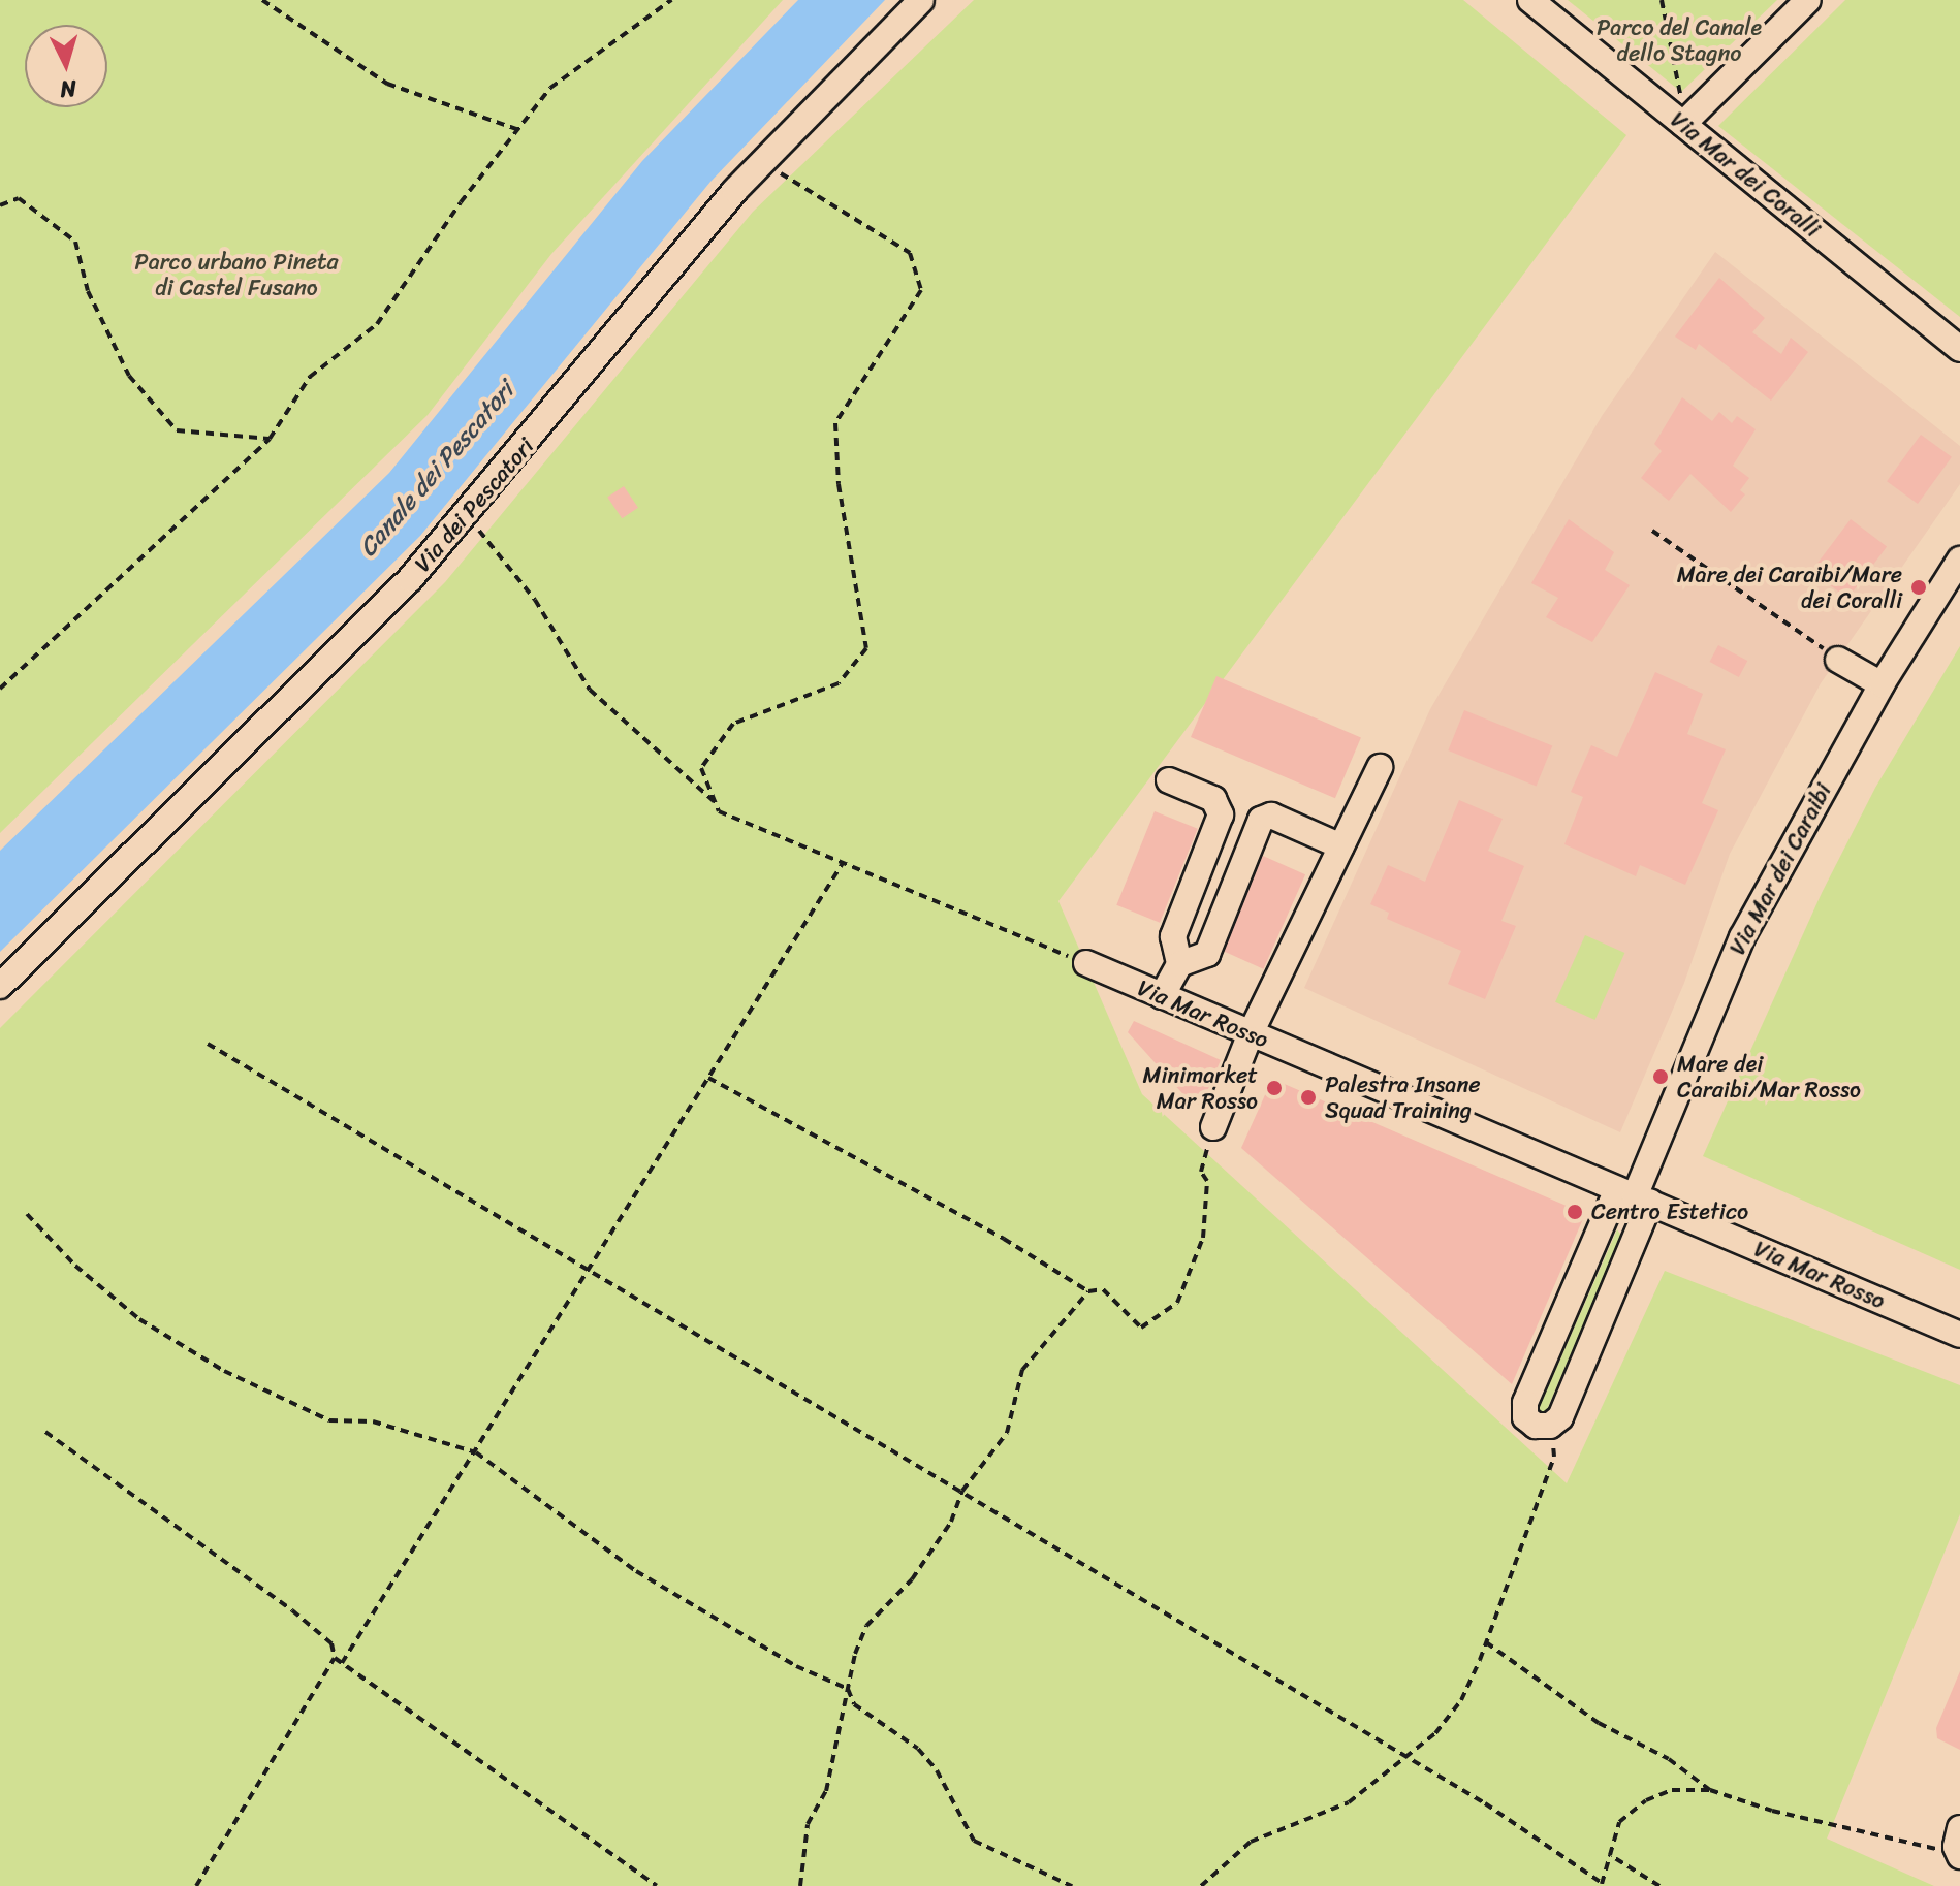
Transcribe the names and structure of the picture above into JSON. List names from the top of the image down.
{
  "streets": {
    "street": [
      "Via Mar dei Coralli",
      "Via dei Pescatori",
      "Via Mar dei Caraibi",
      "Via Mar Rosso"
    ]
  },
  "crossings": [
    ["Via Mar dei Caraibi", "Via Mar Rosso"]
  ],
  "water": ["Canale dei Pescatori"],
  "parks": ["Parco del Canale dello Stagno", "Parco urbano Pineta di Castel Fusano"],
  "places": [
    "Mare dei Caraibi/Mare dei Coralli",
    "Mare dei Caraibi/Mar Rosso",
    "Minimarket Mar Rosso",
    "Palestra Insane Squad Training",
    "Centro Estetico"
  ],
  "north": "bottom"
}
